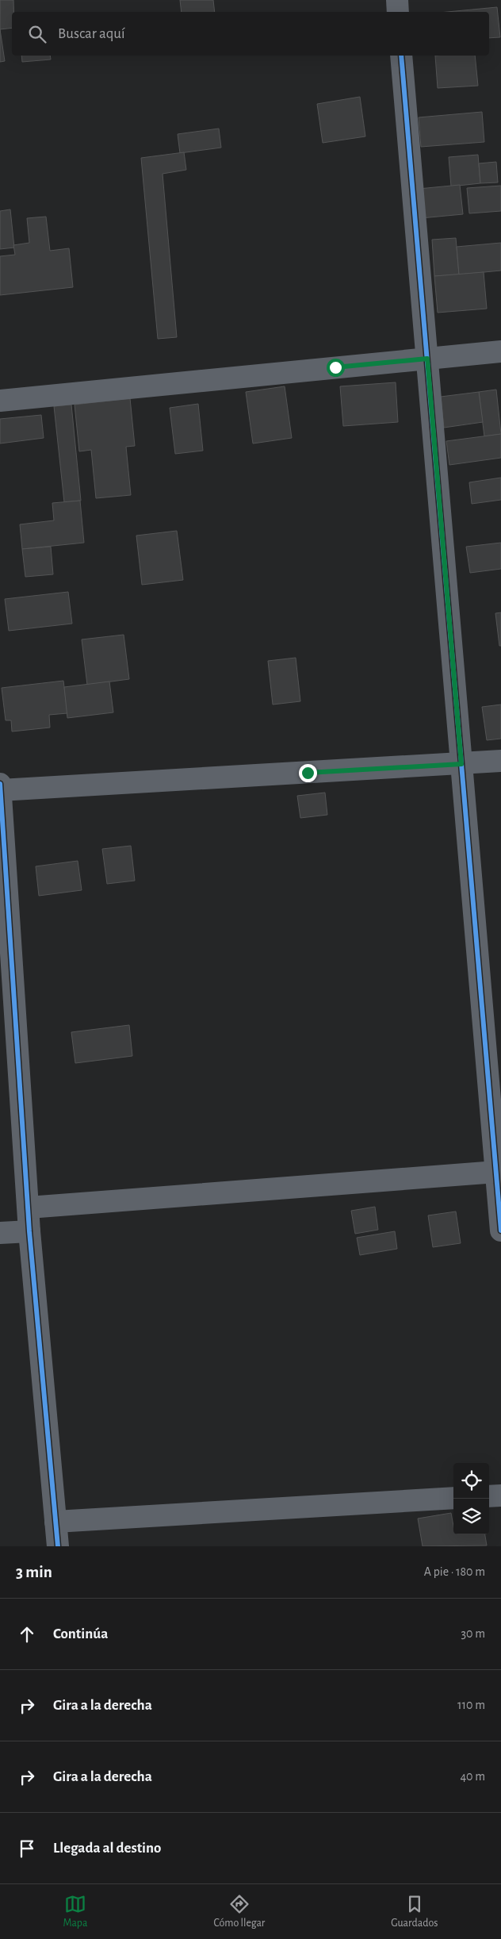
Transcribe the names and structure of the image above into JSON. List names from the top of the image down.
{
  "page": {
    "search": "Buscar aquí",
    "heading": ["3 min", "A pie · 180 m"],
    "list": [
      ["Continúa", "30 m"],
      ["Gira a la derecha", "110 m"],
      ["Gira a la derecha", "40 m"],
      "Llegada al destino"
    ],
    "nav": ["Mapa", "Cómo llegar", "Guardados"]
  }
}
